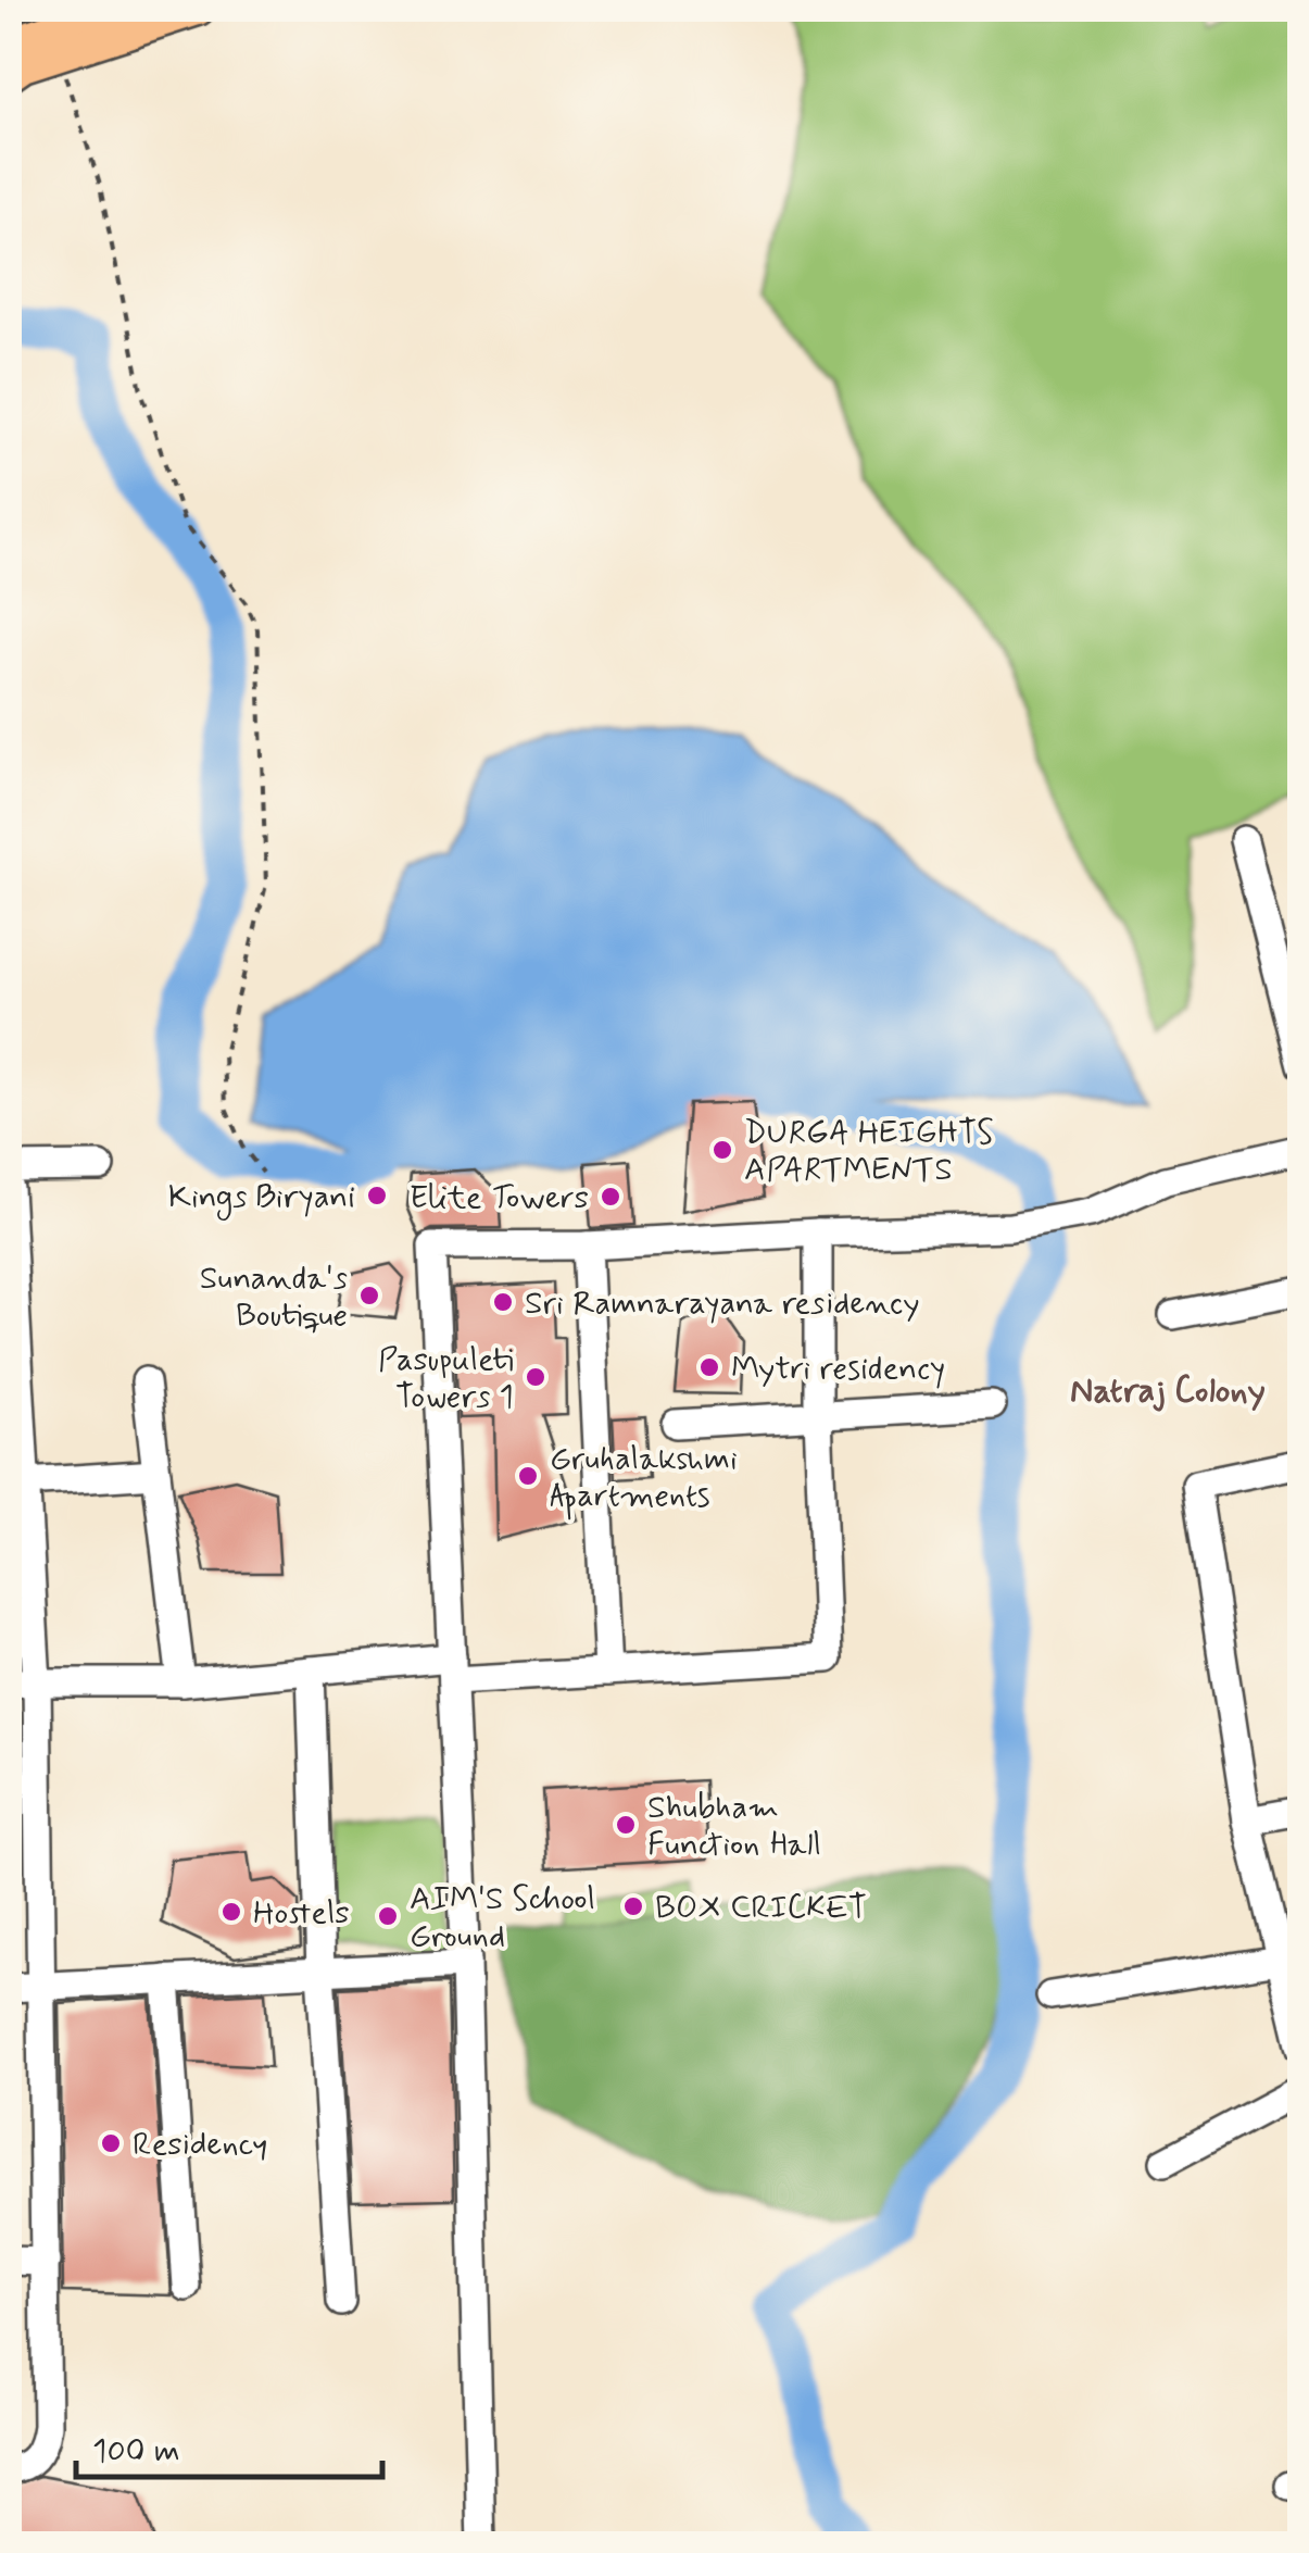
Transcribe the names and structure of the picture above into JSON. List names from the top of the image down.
{
  "districts": ["Natraj Colony"],
  "places": [
    "DURGA HEIGHTS APARTMENTS",
    "Kings Biryani",
    "Elite Towers",
    "Sunanda's Boutique",
    "Sri Ramnarayana residency",
    "Mytri residency",
    "Pasupuleti Towers 1",
    "Gruhalakshmi Apartments",
    "Shubham Function Hall",
    "BOX CRICKET",
    "Hostels",
    "AIM'S School Ground",
    "Residency"
  ],
  "scale_bar": "100 m"
}
